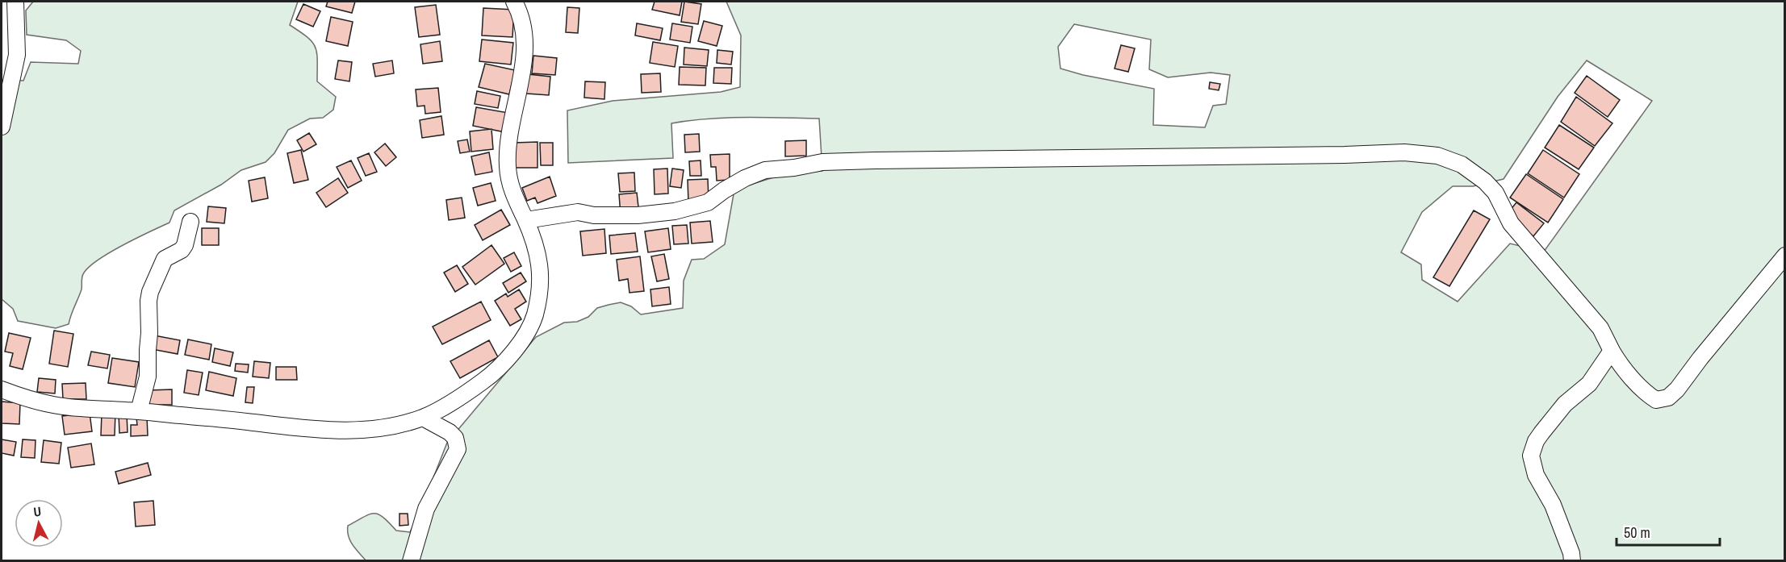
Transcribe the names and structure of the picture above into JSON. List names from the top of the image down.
{
  "scale_bar": "50 m",
  "north": "top"
}
